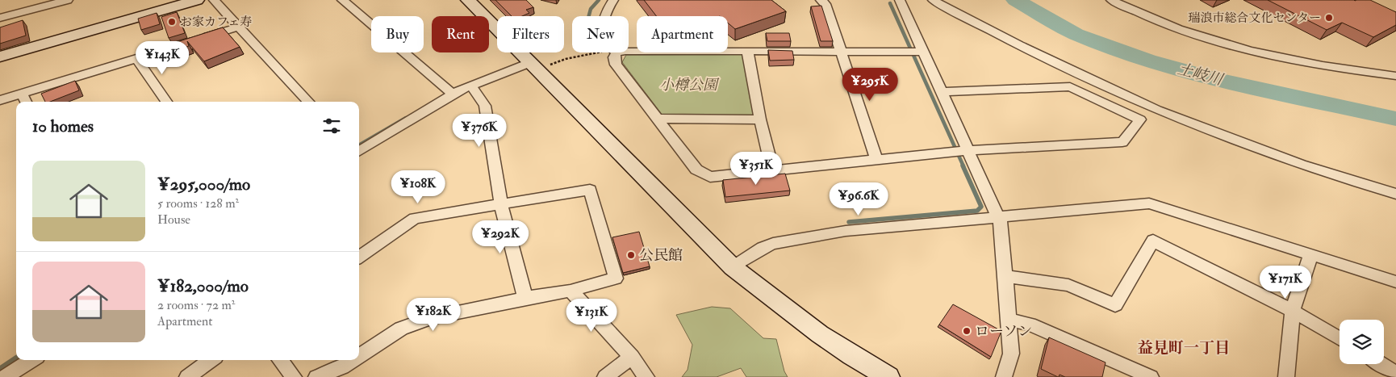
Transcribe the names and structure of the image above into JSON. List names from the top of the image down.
{
  "districts": ["益見町一丁目"],
  "water": ["土岐川"],
  "parks": ["小樽公園"],
  "places": [
    "瑞浪市総合文化センター",
    "お家カフェ寿",
    "公民館",
    "ローソン"
  ],
  "page": {
    "chip": [
      "Buy",
      "Rent",
      "Filters",
      "New",
      "Apartment"
    ],
    "price": [
      "¥143K",
      "¥295K",
      "¥376K",
      "¥351K",
      "¥108K",
      "¥96.6K",
      "¥292K",
      "¥171K",
      "¥182K",
      "¥131K"
    ],
    "heading": "10 homes",
    "list": [
      {
        "name": "¥295,000/mo",
        "note": "5 rooms · 128 m² · House"
      },
      {
        "name": "¥182,000/mo",
        "note": "2 rooms · 72 m² · Apartment"
      }
    ]
  }
}
